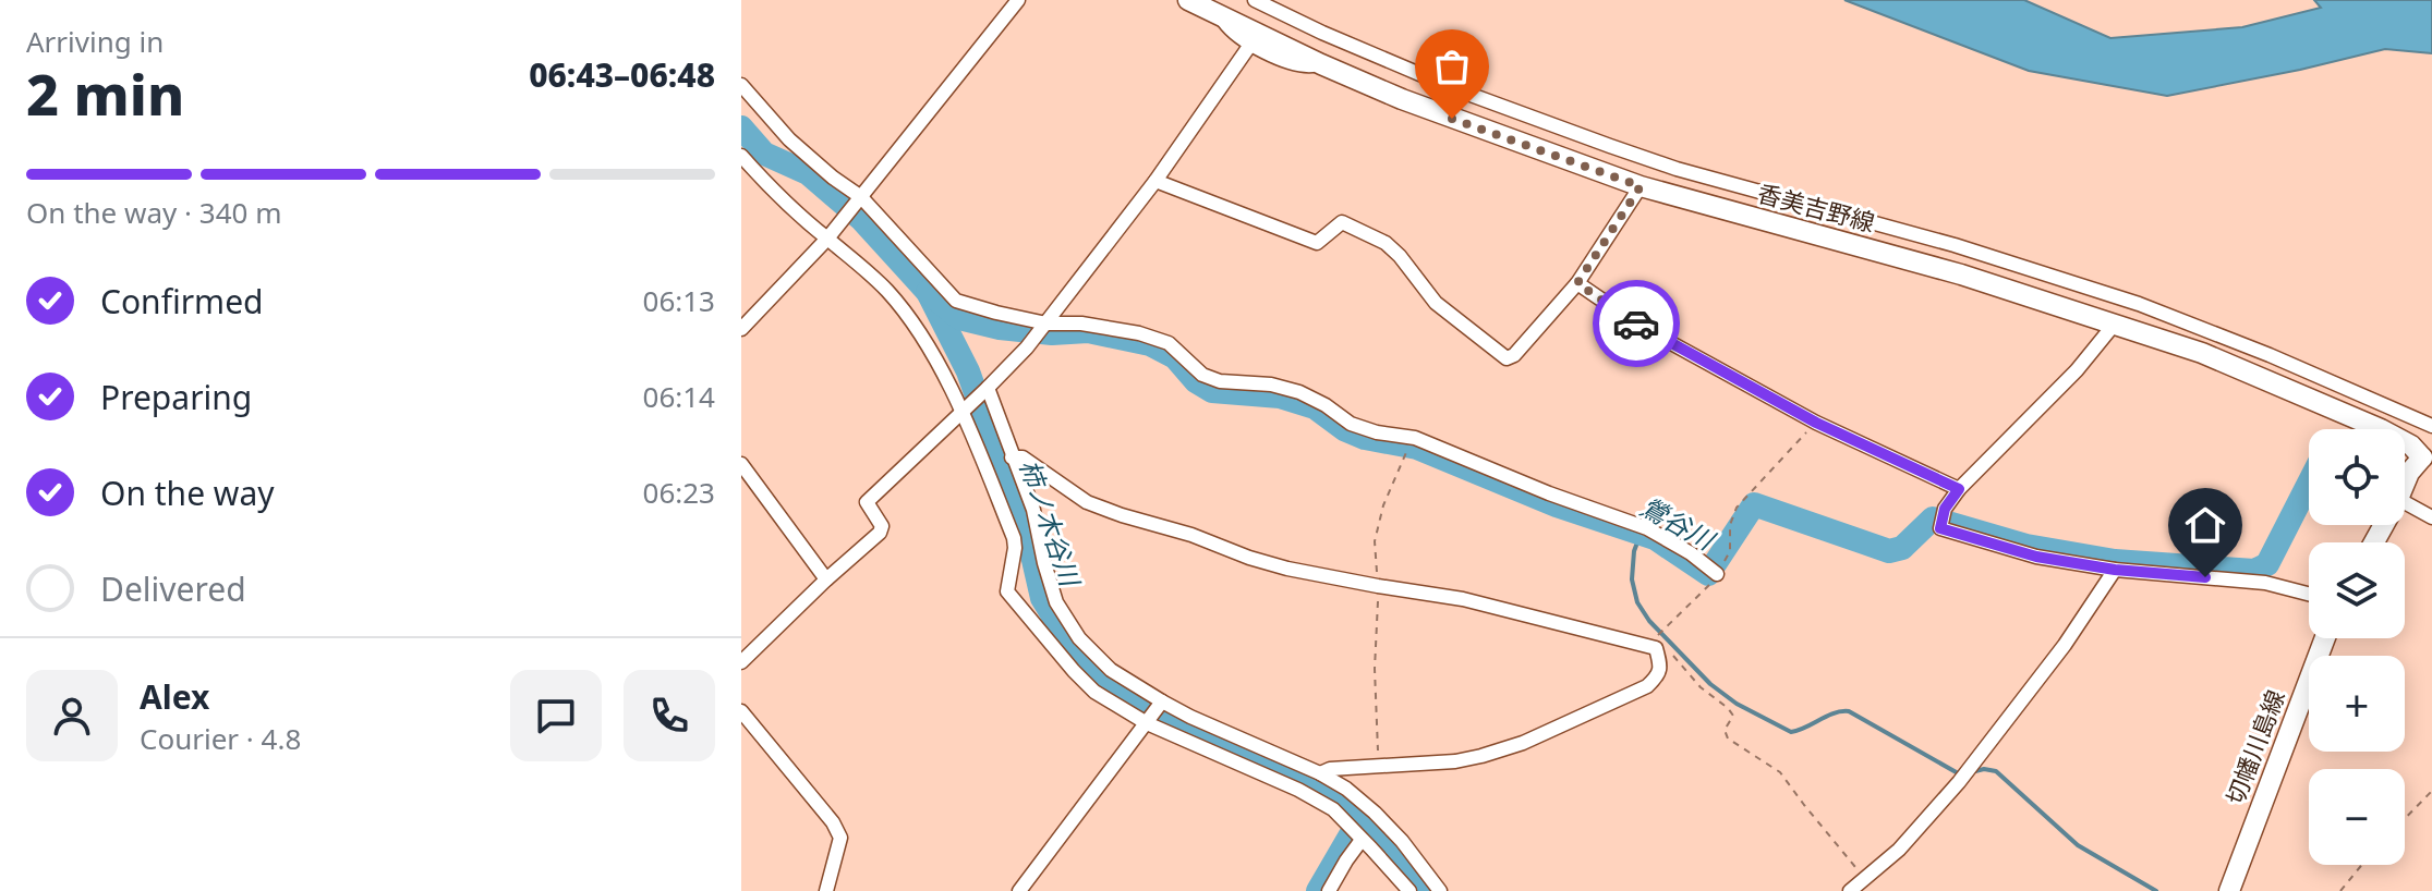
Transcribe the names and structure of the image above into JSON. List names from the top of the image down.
{
  "streets": {
    "main road": ["香美吉野線", "切幡川島線"]
  },
  "water": ["柿ノ木谷川", "鶯谷川"],
  "page": {
    "heading": ["2 min", "Arriving in", "06:43–06:48"],
    "panel": ["Alex", "Courier · 4.8"],
    "bar": "On the way · 340 m",
    "list": [
      ["Confirmed", "06:13"],
      ["Preparing", "06:14"],
      ["On the way", "06:23"],
      "Delivered"
    ],
    "map_buttons": ["+", "−"]
  }
}
